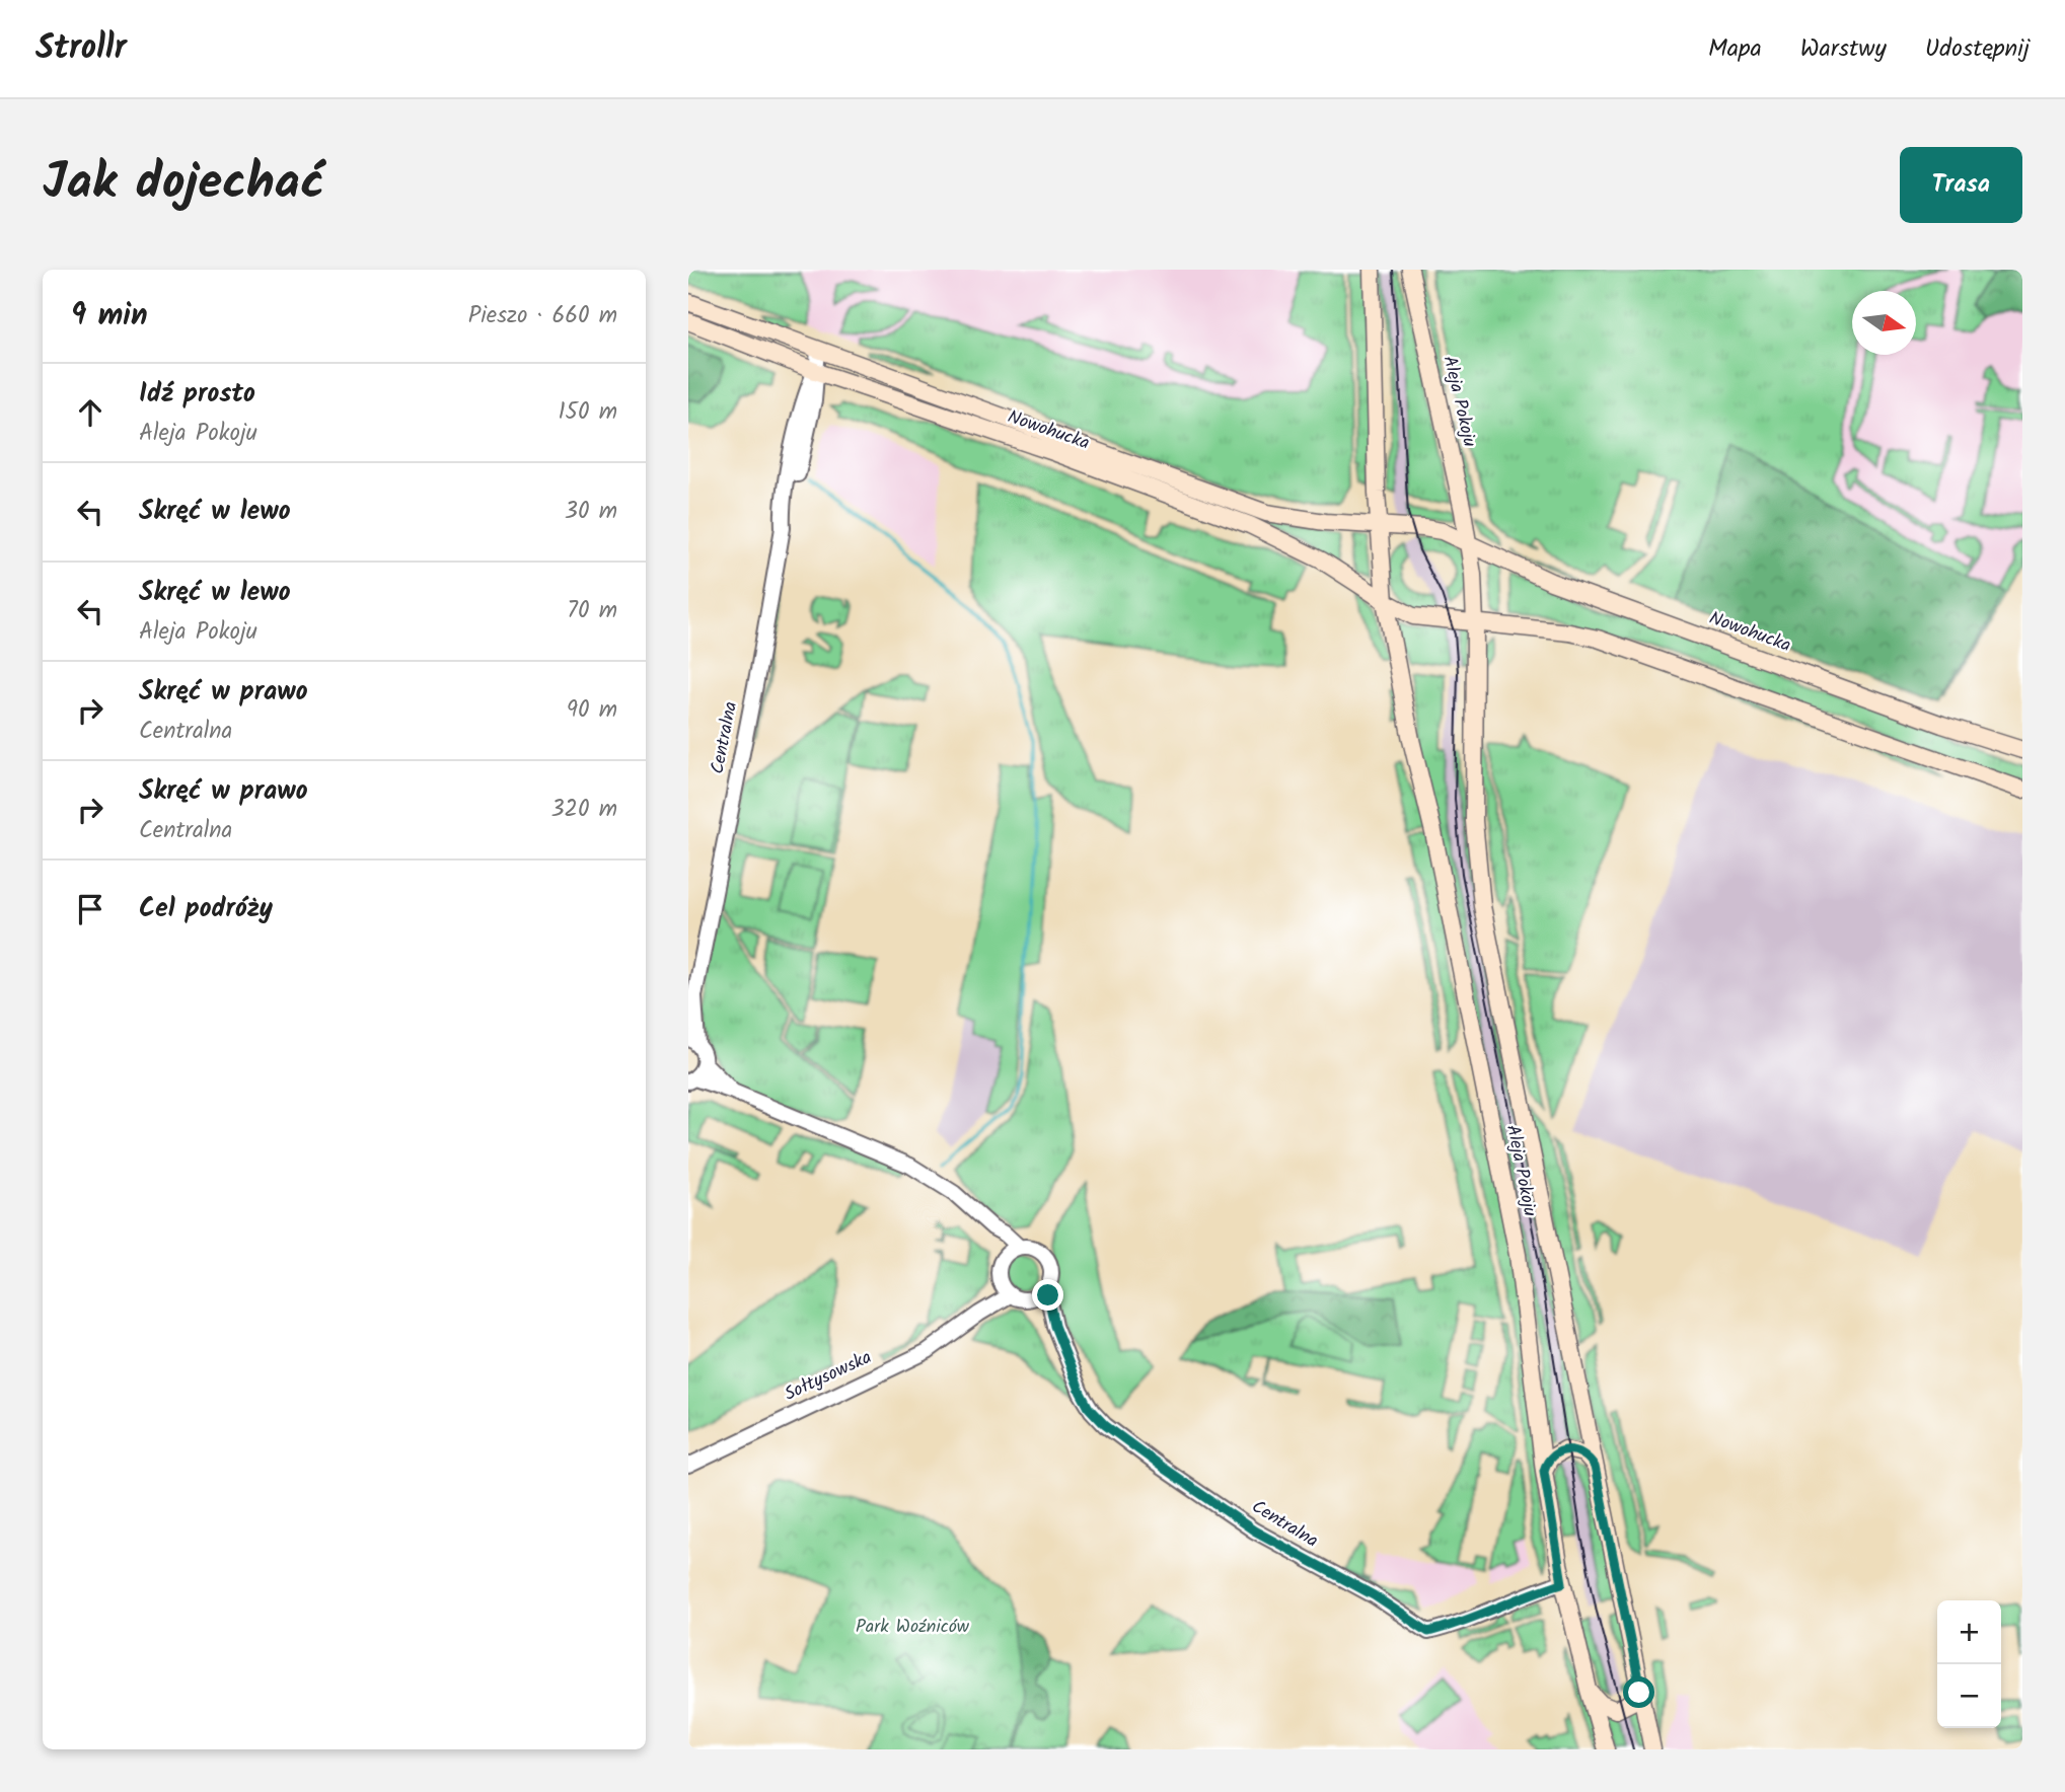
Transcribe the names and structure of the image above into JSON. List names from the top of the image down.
{
  "streets": {
    "main road": ["Aleja Pokoju", "Nowohucka"],
    "street": ["Centralna", "Sołtysowska"]
  },
  "crossings": [
    ["Aleja Pokoju", "Nowohucka"],
    ["Aleja Pokoju", "Centralna"],
    ["Nowohucka", "Centralna"],
    ["Centralna", "Sołtysowska"]
  ],
  "parks": ["Park Woźniców"],
  "north": "right",
  "page": {
    "header": "Strollr",
    "nav": ["Mapa", "Warstwy", "Udostępnij"],
    "title": "Jak dojechać",
    "buttons": "Trasa",
    "heading": ["9 min", "Pieszo · 660 m"],
    "list": [
      ["Idź prosto", "Aleja Pokoju", "150 m"],
      ["Skręć w lewo", "30 m"],
      ["Skręć w lewo", "Aleja Pokoju", "70 m"],
      ["Skręć w prawo", "Centralna", "90 m"],
      ["Skręć w prawo", "Centralna", "320 m"],
      "Cel podróży"
    ],
    "map_buttons": ["+", "−"]
  }
}
